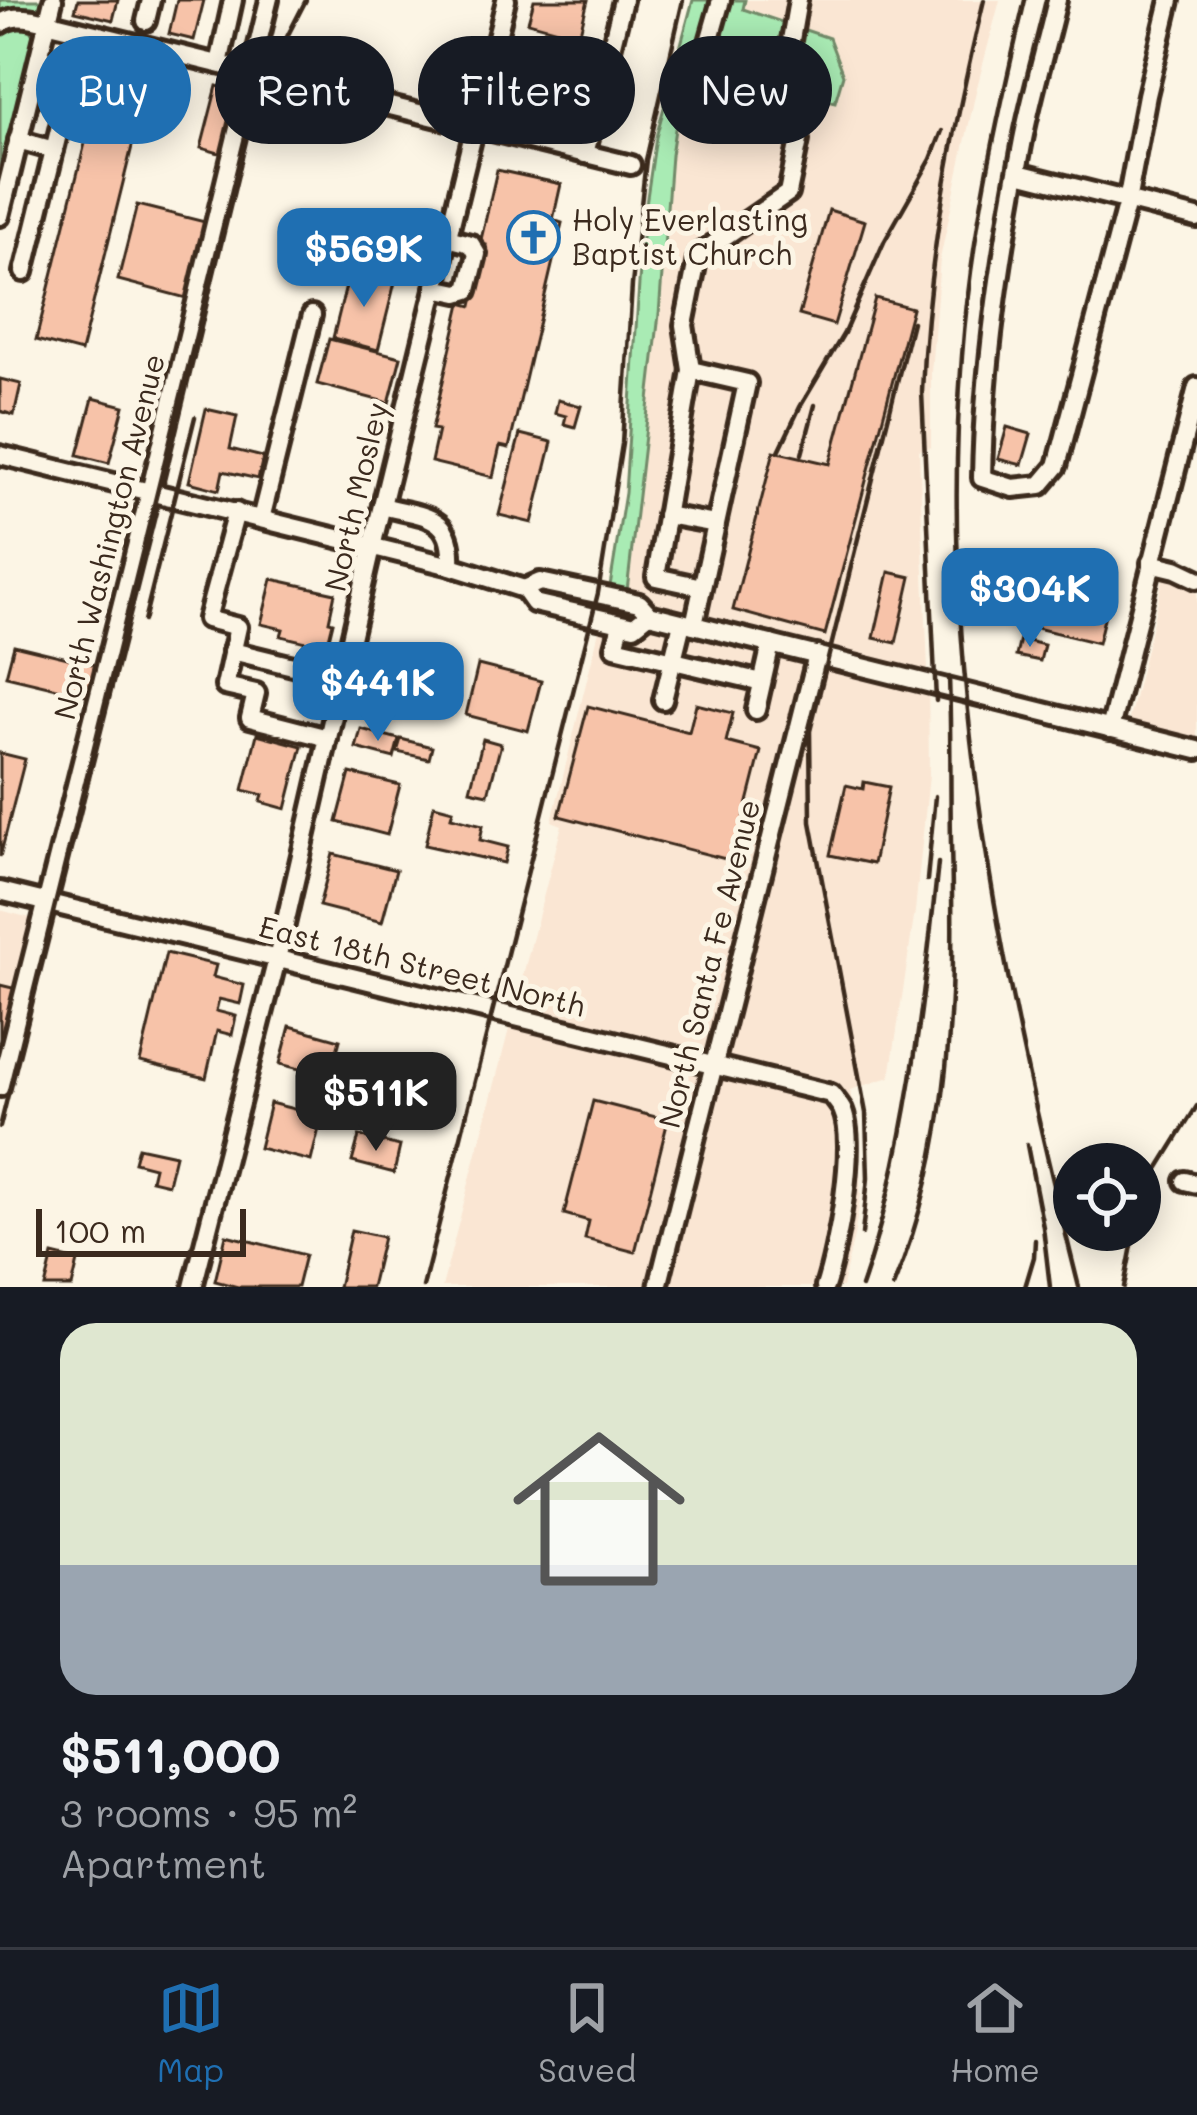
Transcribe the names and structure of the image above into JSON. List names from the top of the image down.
{
  "streets": {
    "street": [
      "North Mosley",
      "North Washington Avenue",
      "North Santa Fe Avenue",
      "East 18th Street North"
    ]
  },
  "crossings": [
    ["North Mosley", "East 18th Street North"],
    ["North Washington Avenue", "East 18th Street North"],
    ["North Santa Fe Avenue", "East 18th Street North"]
  ],
  "places": {
    "church": ["Holy Everlasting Baptist Church"]
  },
  "scale_bar": "100 m",
  "page": {
    "chip": [
      "Buy",
      "Rent",
      "Filters",
      "New"
    ],
    "price": [
      "$569K",
      "$304K",
      "$441K",
      "$511K"
    ],
    "scale": "100 m",
    "list": [
      {
        "name": "$511,000",
        "note": "3 rooms · 95 m² · Apartment"
      }
    ],
    "tabs": ["Map", "Saved", "Home"]
  }
}
